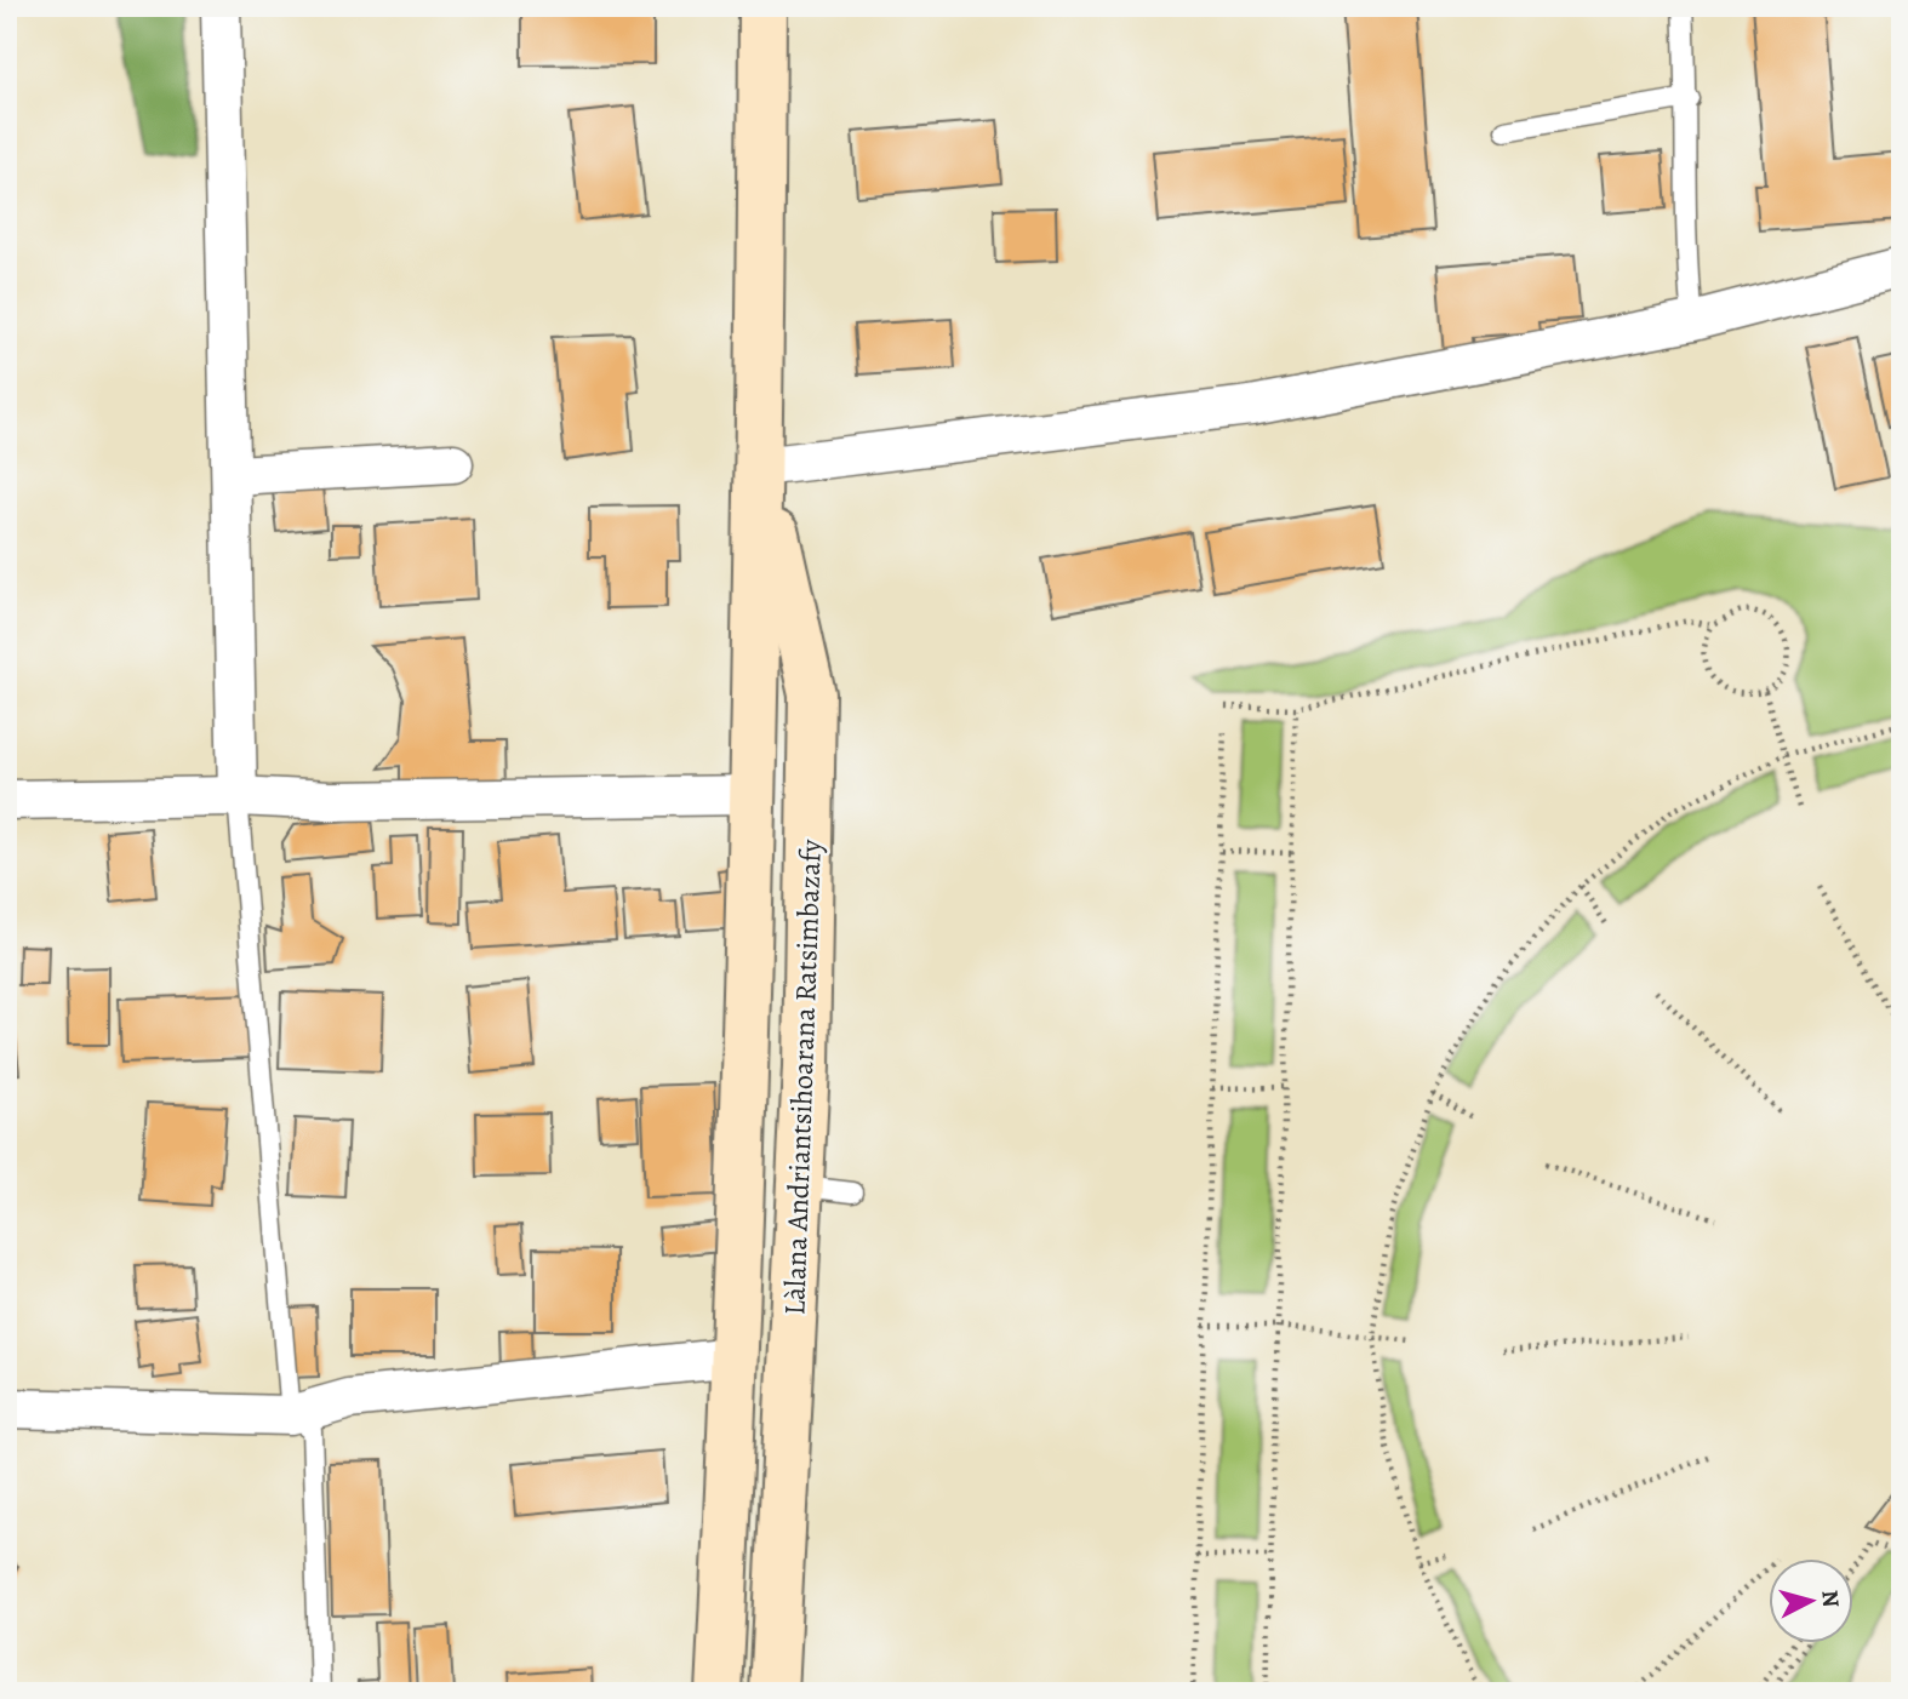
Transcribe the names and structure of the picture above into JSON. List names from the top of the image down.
{
  "streets": {
    "main road": ["Làlana Andriantsihoarana Ratsimbazafy"]
  },
  "north": "right"
}
